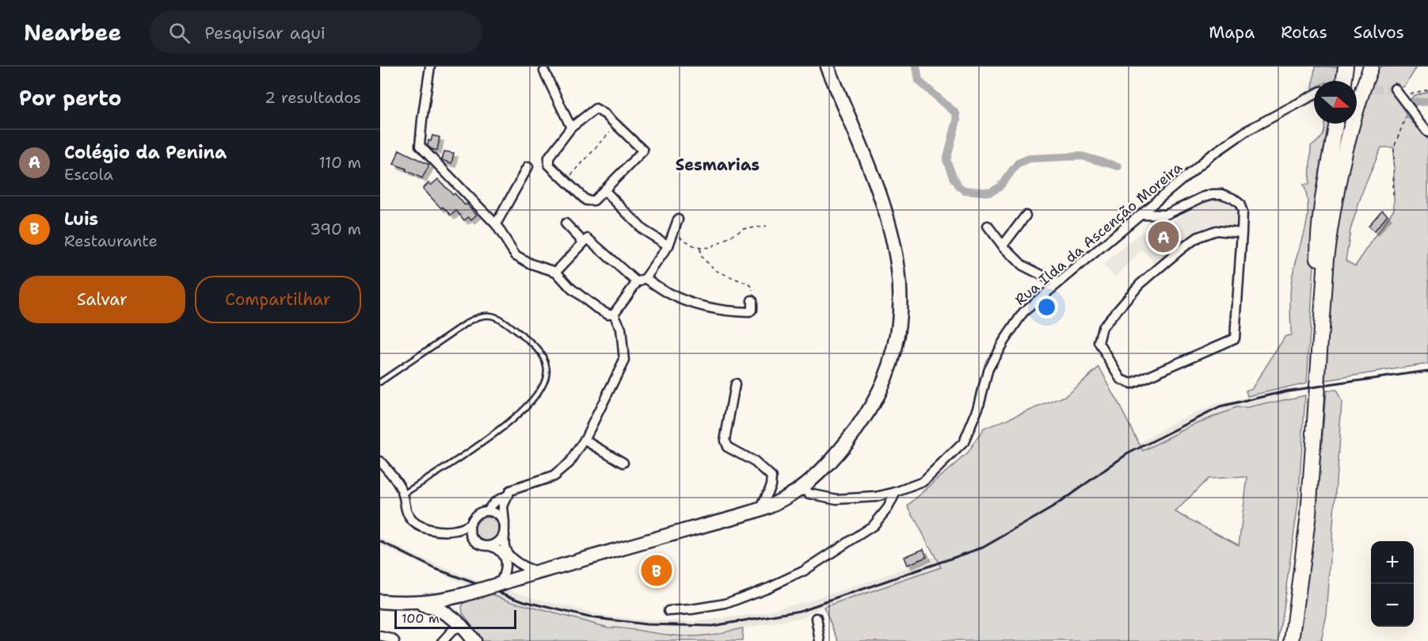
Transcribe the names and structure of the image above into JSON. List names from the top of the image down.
{
  "streets": {
    "street": ["Rua Ilda da Ascenção Moreira"]
  },
  "districts": ["Sesmarias"],
  "scale_bar": "100 m",
  "north": "right",
  "page": {
    "header": "Nearbee",
    "search": "Pesquisar aqui",
    "nav": ["Mapa", "Rotas", "Salvos"],
    "heading": ["Por perto", "2 resultados"],
    "list": [
      {
        "mark": "A",
        "name": "Colégio da Penina",
        "note": "Escola",
        "value": "110 m"
      },
      {
        "mark": "B",
        "name": "Luis",
        "note": "Restaurante",
        "value": "390 m"
      }
    ],
    "pins": ["A", "B"],
    "buttons": ["Salvar", "Compartilhar"],
    "map_buttons": ["+", "−"],
    "scale": "100 m"
  }
}
